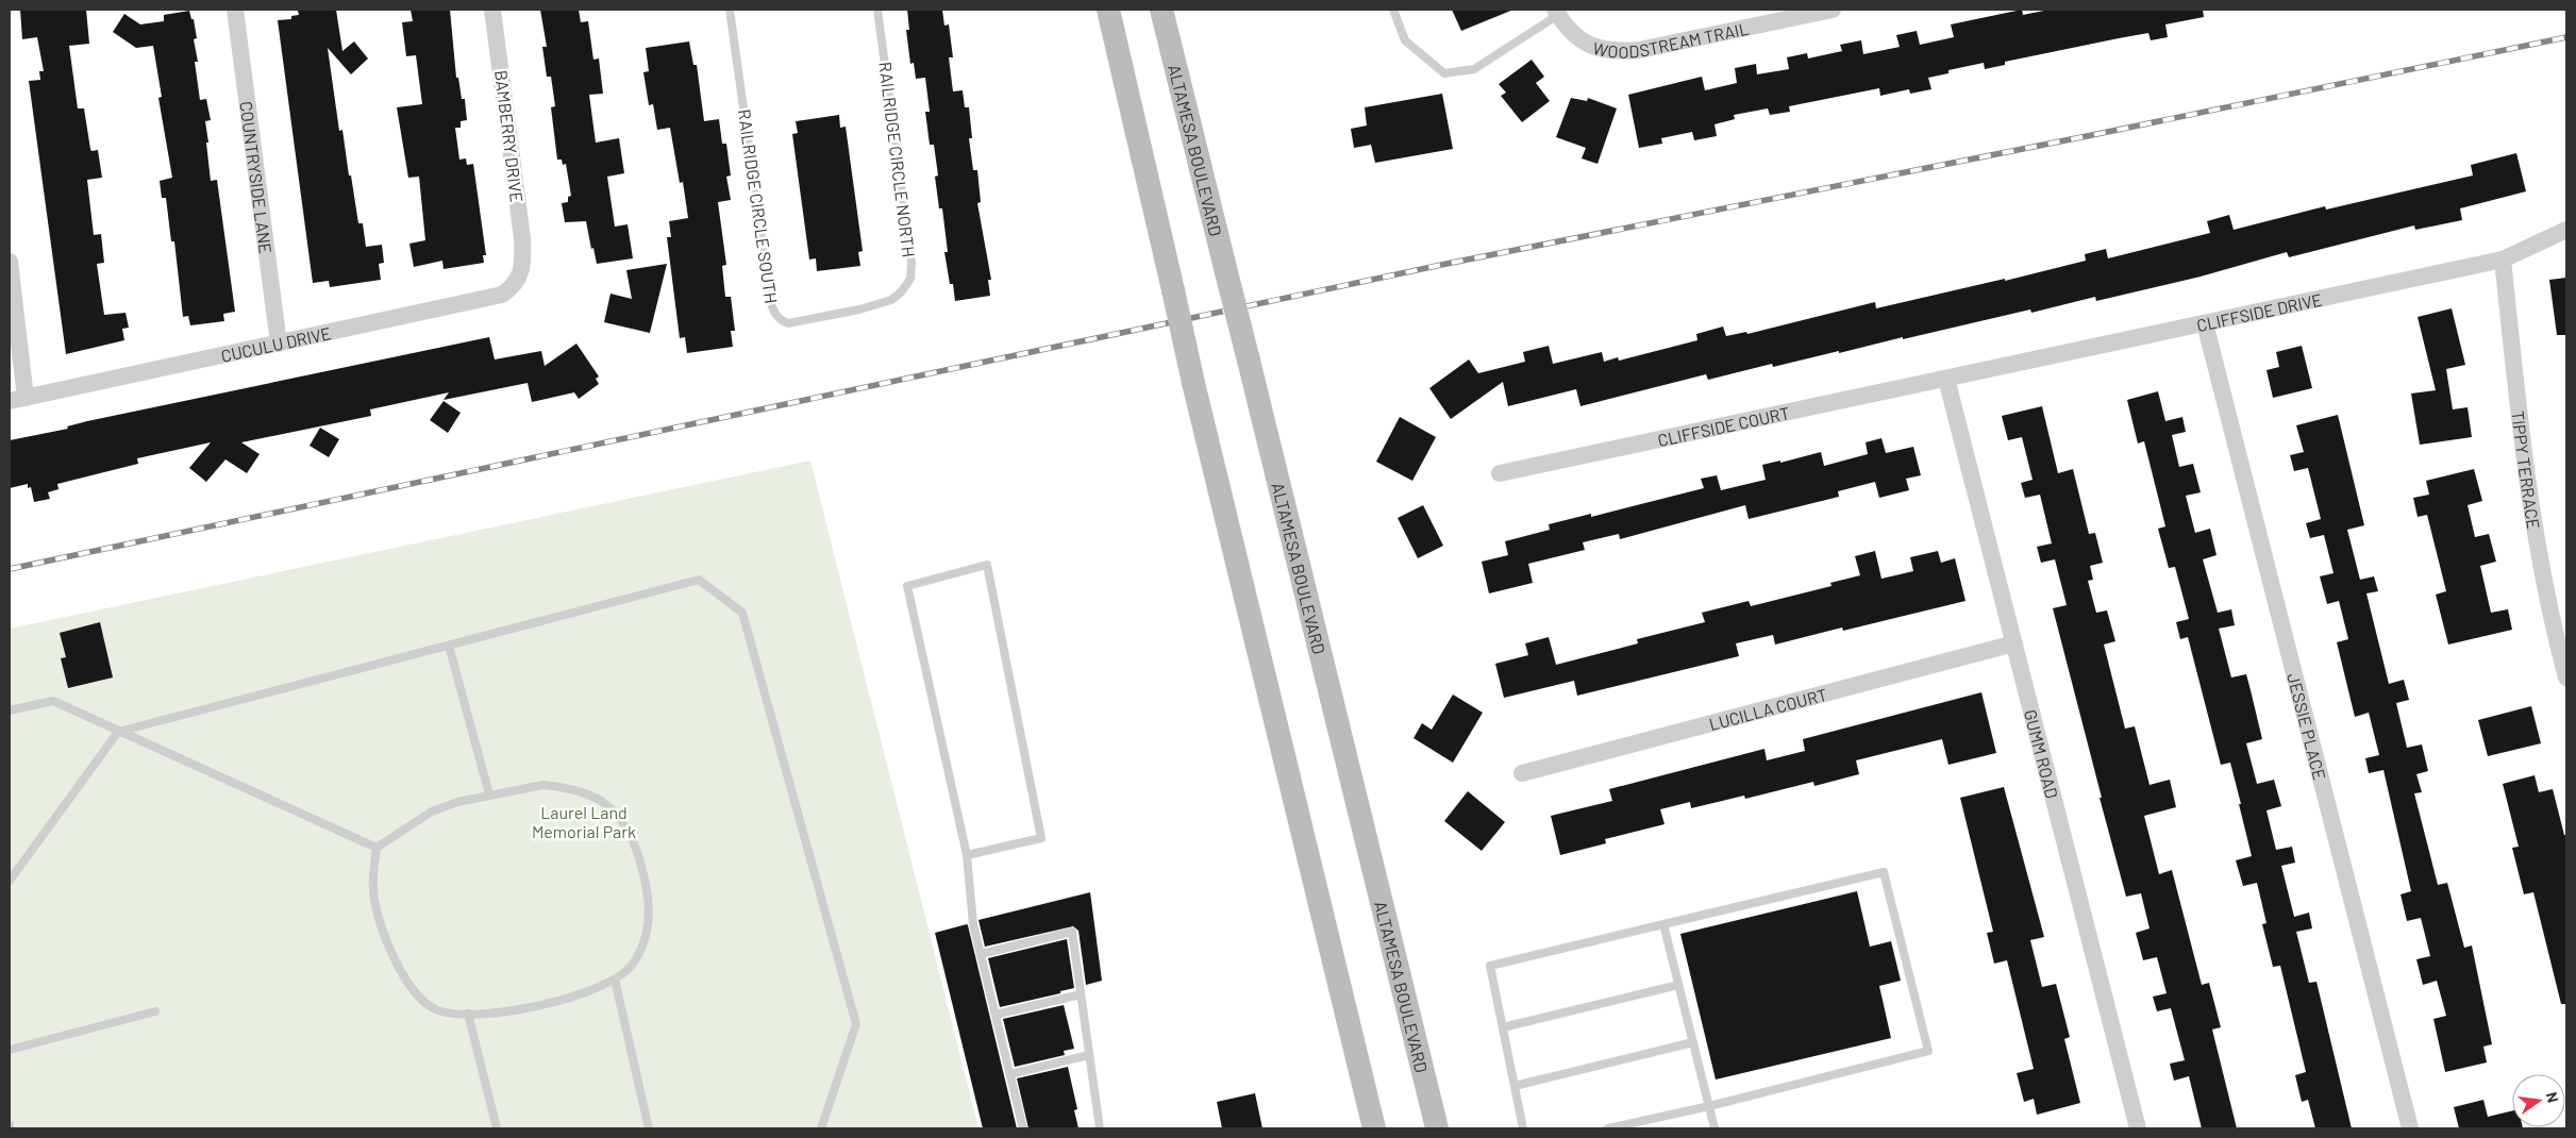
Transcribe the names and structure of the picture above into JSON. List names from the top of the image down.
{
  "streets": {
    "main road": ["ALTAMESA BOULEVARD"],
    "street": [
      "WOODSTREAM TRAIL",
      "BAMBERRY DRIVE",
      "COUNTRYSIDE LANE",
      "CLIFFSIDE DRIVE",
      "CUCULU DRIVE",
      "CLIFFSIDE COURT",
      "TIPPY TERRACE",
      "LUCILLA COURT",
      "JESSIE PLACE",
      "GUMM ROAD"
    ],
    "lane": ["RAILRIDGE CIRCLE NORTH", "RAILRIDGE CIRCLE SOUTH"]
  },
  "crossings": [
    ["BAMBERRY DRIVE", "CUCULU DRIVE"],
    ["RAILRIDGE CIRCLE NORTH", "RAILRIDGE CIRCLE SOUTH"],
    ["COUNTRYSIDE LANE", "CUCULU DRIVE"],
    ["CLIFFSIDE DRIVE", "CLIFFSIDE COURT"],
    ["CLIFFSIDE DRIVE", "TIPPY TERRACE"],
    ["CLIFFSIDE DRIVE", "JESSIE PLACE"],
    ["CLIFFSIDE DRIVE", "GUMM ROAD"],
    ["CLIFFSIDE COURT", "GUMM ROAD"],
    ["LUCILLA COURT", "GUMM ROAD"]
  ],
  "parks": ["Laurel Land Memorial Park"],
  "north": "right"
}
